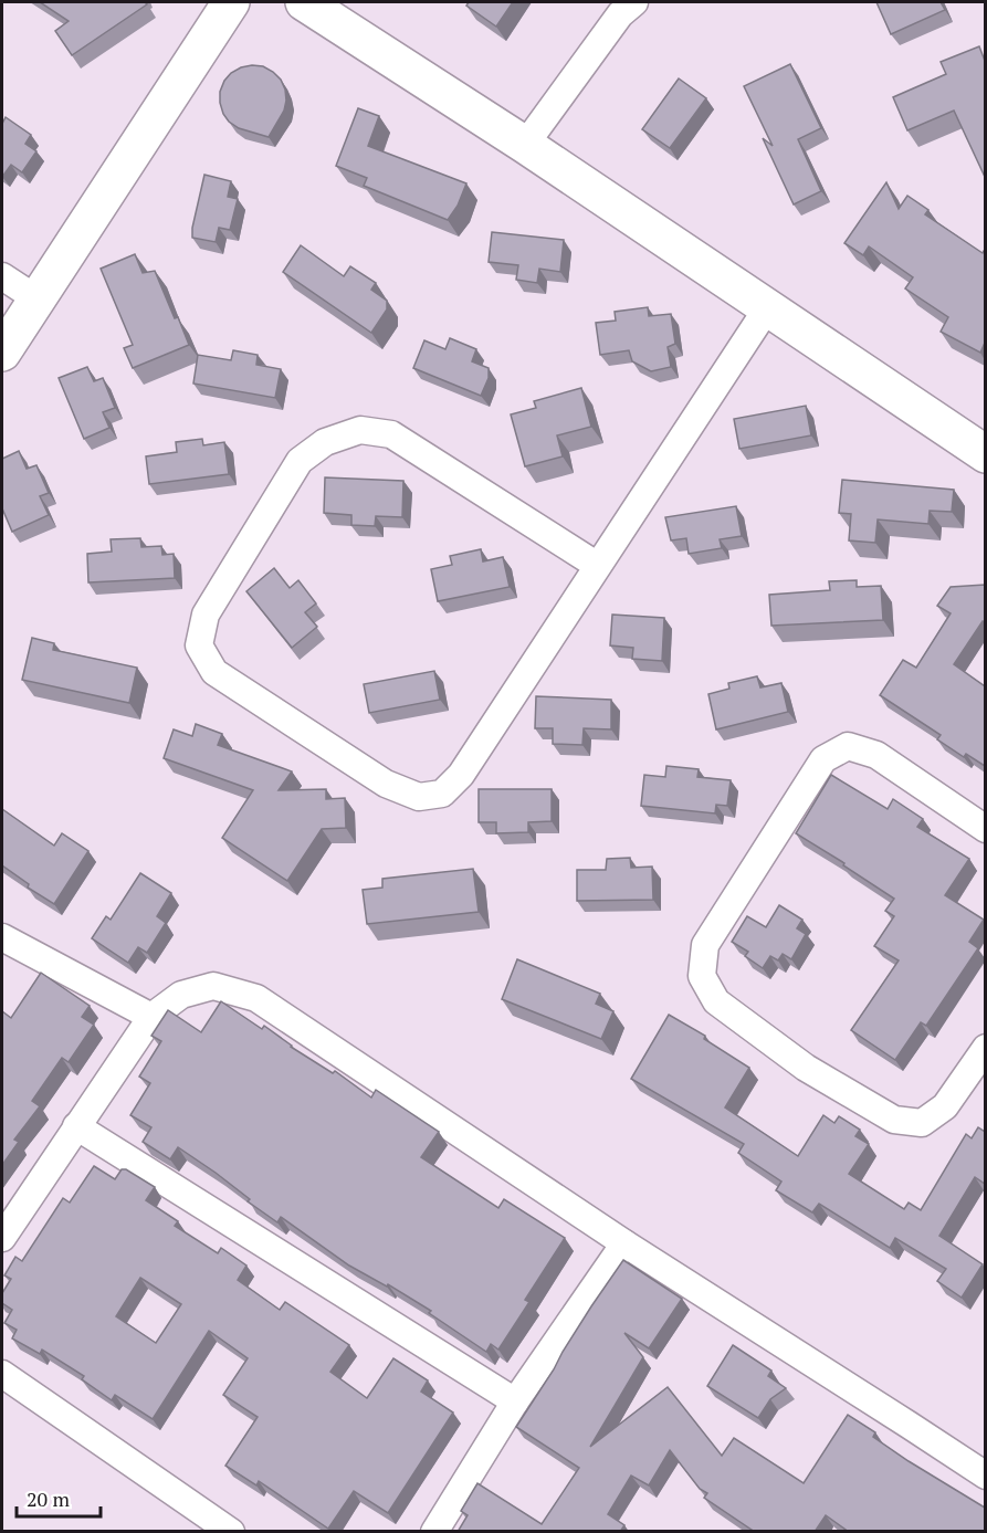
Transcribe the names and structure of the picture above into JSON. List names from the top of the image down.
{
  "scale_bar": "20 m"
}
